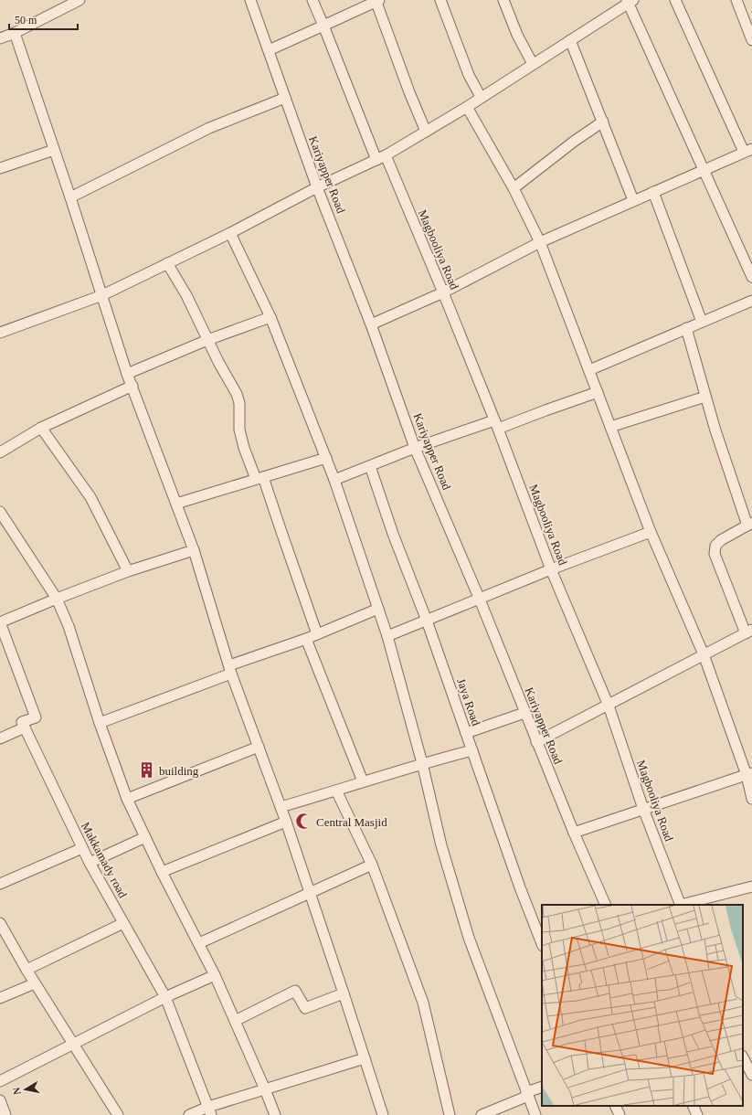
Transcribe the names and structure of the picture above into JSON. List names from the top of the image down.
{
  "streets": {
    "street": [
      "Kariyapper Road",
      "Magbooliya Road",
      "Jaya Road",
      "Makkamady road"
    ]
  },
  "places": {
    "building": ["building"],
    "mosque": ["Central Masjid"]
  },
  "scale_bar": "50 m",
  "north": "left"
}
